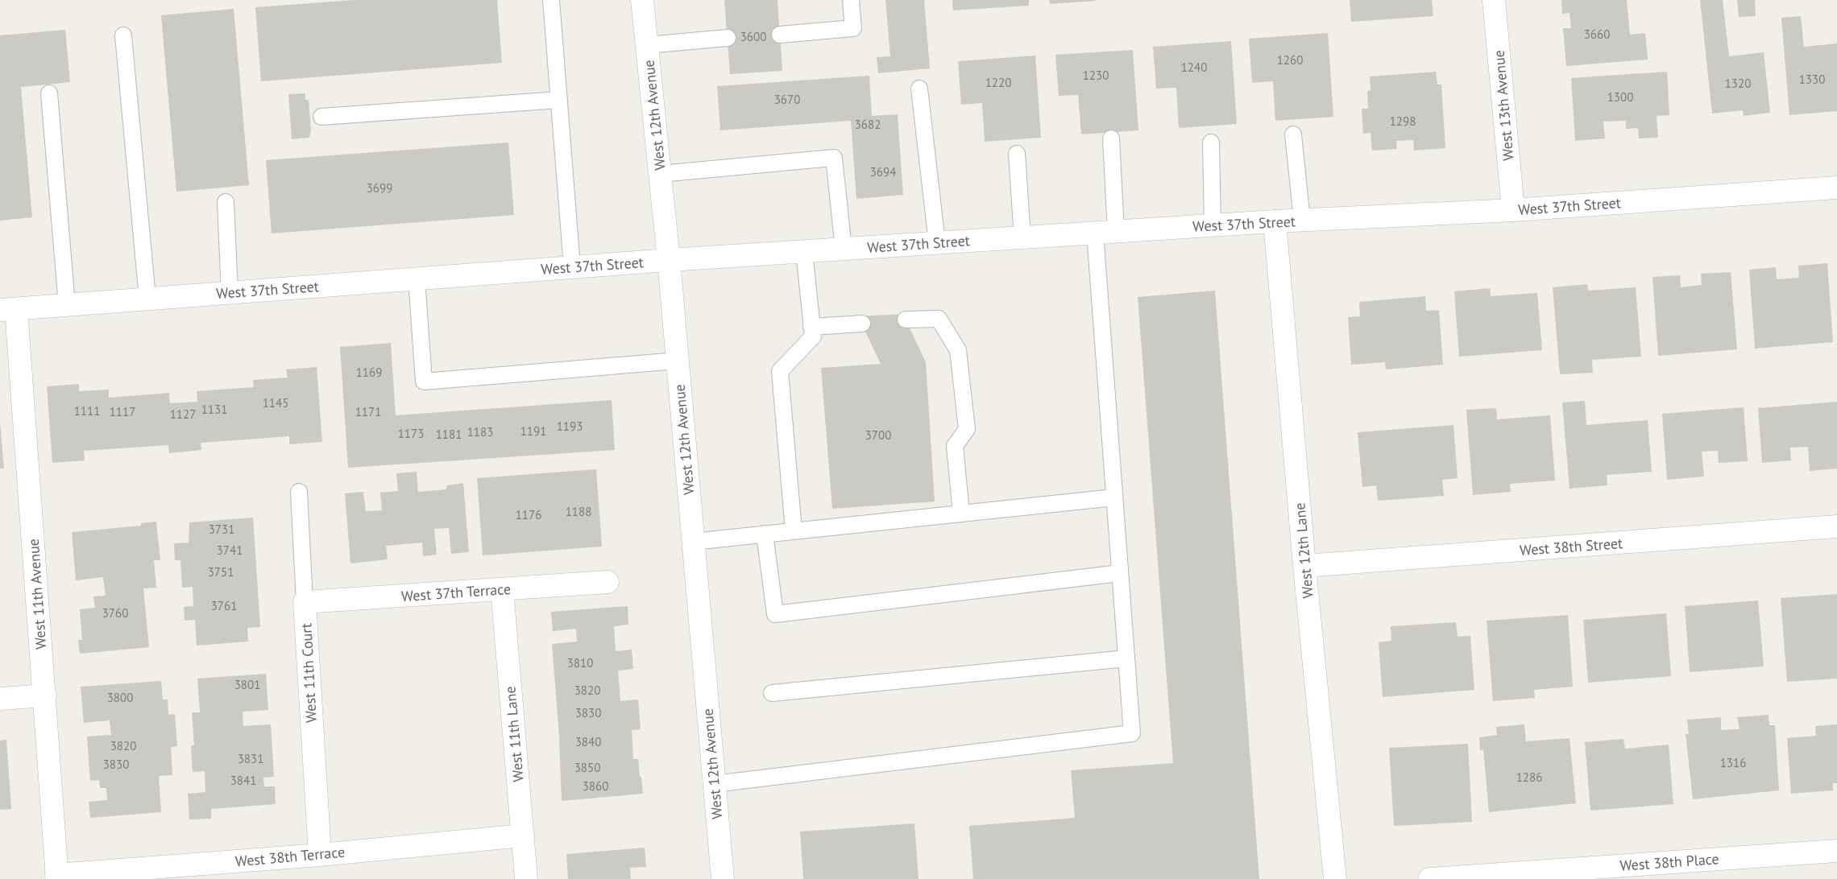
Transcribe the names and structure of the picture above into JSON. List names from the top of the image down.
{
  "streets": {
    "street": [
      "West 13th Avenue",
      "West 12th Avenue",
      "West 37th Street",
      "West 38th Street",
      "West 12th Lane",
      "West 37th Terrace",
      "West 11th Avenue",
      "West 11th Court",
      "West 11th Lane",
      "West 38th Terrace",
      "West 38th Place"
    ]
  },
  "crossings": [
    ["West 13th Avenue", "West 37th Street"],
    ["West 12th Avenue", "West 37th Street"],
    ["West 37th Street", "West 12th Lane"],
    ["West 37th Street", "West 11th Avenue"],
    ["West 38th Street", "West 12th Lane"],
    ["West 37th Terrace", "West 11th Court"],
    ["West 37th Terrace", "West 11th Lane"],
    ["West 11th Avenue", "West 38th Terrace"],
    ["West 11th Court", "West 38th Terrace"],
    ["West 11th Lane", "West 38th Terrace"]
  ],
  "house_numbers": [
    "3660",
    "3600",
    "1260",
    "1240",
    "1230",
    "1330",
    "1220",
    "1320",
    "1300",
    "3670",
    "1298",
    "3682",
    "3694",
    "3699",
    "1169",
    "1145",
    "1131",
    "1111",
    "1117",
    "1171",
    "1127",
    "1193",
    "1191",
    "1183",
    "1173",
    "1181",
    "3700",
    "1188",
    "1176",
    "3731",
    "3741",
    "3751",
    "3761",
    "3760",
    "3810",
    "3801",
    "3820",
    "3800",
    "3830",
    "3840",
    "3820",
    "3831",
    "1316",
    "3830",
    "3850",
    "1286",
    "3841",
    "3860"
  ]
}
